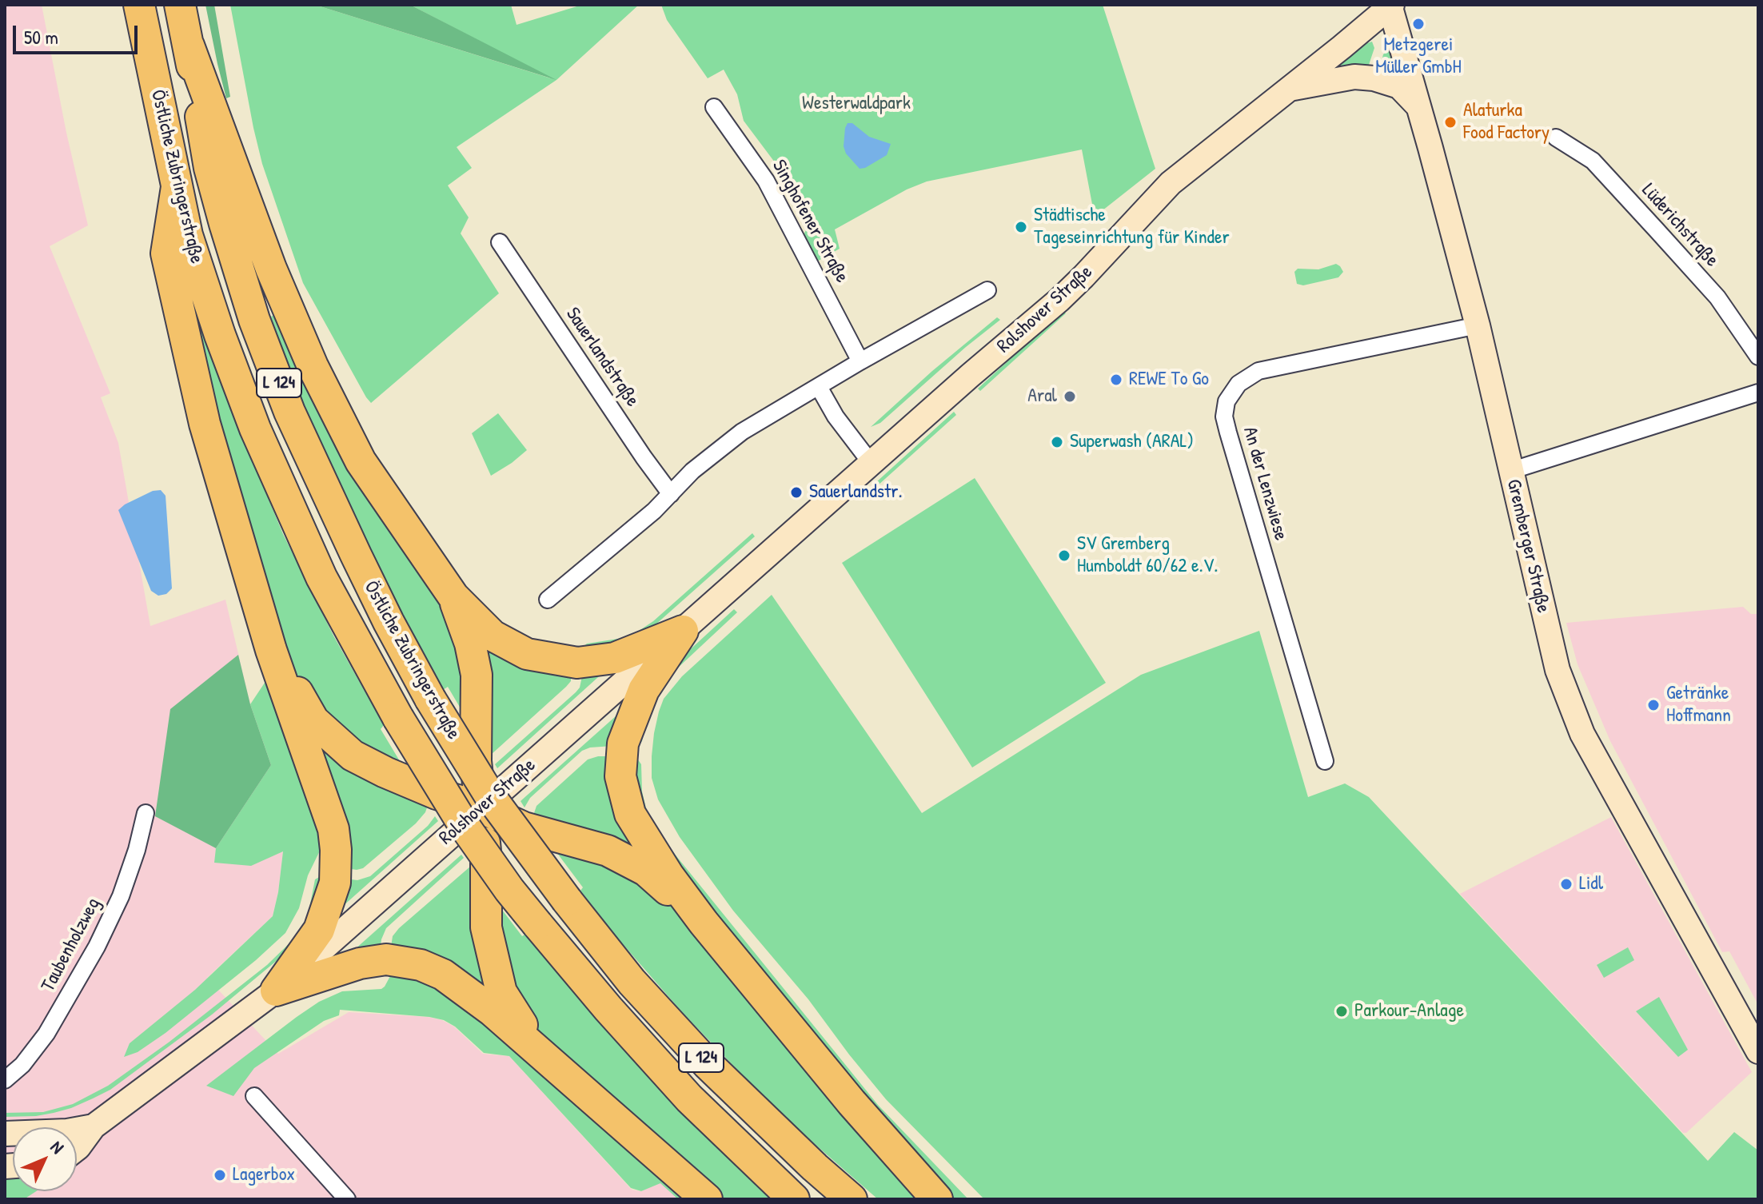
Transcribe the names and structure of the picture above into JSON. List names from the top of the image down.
{
  "streets": {
    "highway": ["Östliche Zubringerstraße", "L 124"],
    "street": [
      "Singhofener Straße",
      "Lüderichstraße",
      "Rolshover Straße",
      "Sauerlandstraße",
      "An der Lenzwiese",
      "Gremberger Straße",
      "Taubenholzweg"
    ]
  },
  "crossings": [
    ["Rolshover Straße", "Gremberger Straße"],
    ["An der Lenzwiese", "Gremberger Straße"]
  ],
  "parks": ["Westerwaldpark"],
  "places": [
    "Metzgerei Müller GmbH",
    "Alaturka Food Factory",
    "Städtische Tageseinrichtung für Kinder",
    "REWE To Go",
    "Aral",
    "Superwash (ARAL)",
    "Sauerlandstr.",
    "SV Gremberg Humboldt 60/62 e.V.",
    "Getränke Hoffmann",
    "Lidl",
    "Parkour-Anlage",
    "Lagerbox"
  ],
  "scale_bar": "50 m",
  "north": "top right"
}
